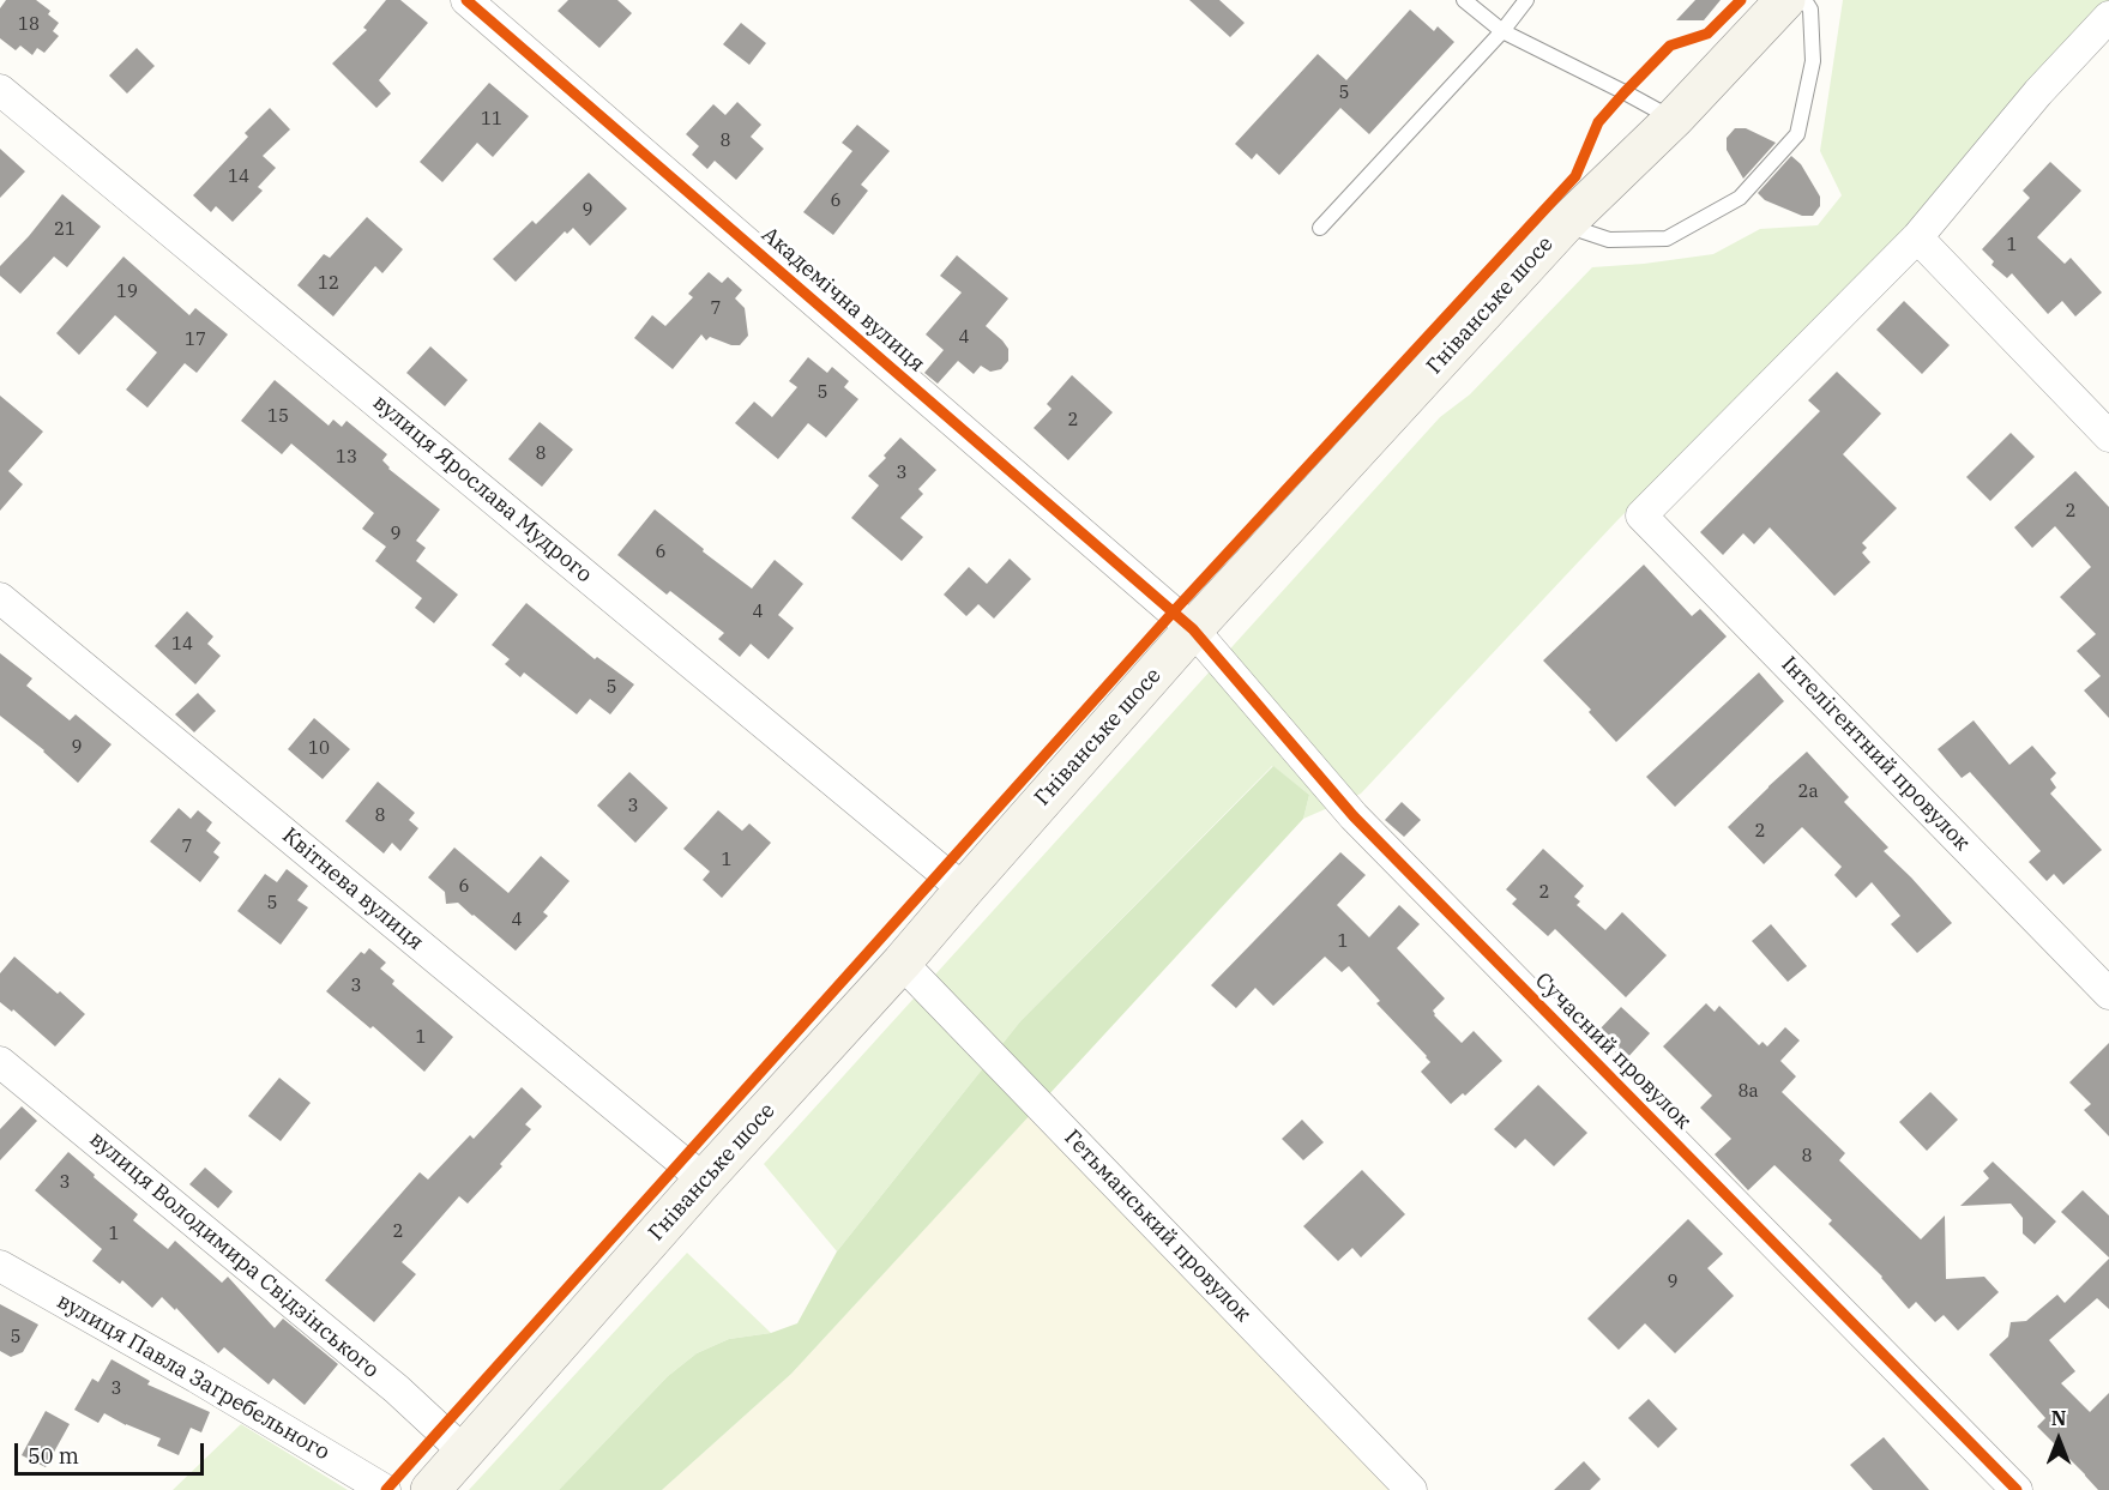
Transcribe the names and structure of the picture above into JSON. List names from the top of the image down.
{
  "streets": {
    "main road": ["Гніванське шосе"],
    "street": [
      "Академічна вулиця",
      "вулиця Ярослава Мудрого",
      "Інтелігентний провулок",
      "Квітнева вулиця",
      "Сучасний провулок",
      "Гетьманський провулок",
      "вулиця Володимира Свідзінського",
      "вулиця Павла Загребельного"
    ]
  },
  "crossings": [
    ["Академічна вулиця", "Гніванське шосе"],
    ["Академічна вулиця", "Сучасний провулок"],
    ["Гніванське шосе", "вулиця Ярослава Мудрого"],
    ["Гніванське шосе", "Квітнева вулиця"],
    ["Гніванське шосе", "Сучасний провулок"],
    ["Гніванське шосе", "Гетьманський провулок"],
    ["Гніванське шосе", "вулиця Володимира Свідзінського"]
  ],
  "house_numbers": [
    "18",
    "5",
    "11",
    "8",
    "14",
    "6",
    "9",
    "21",
    "1",
    "12",
    "19",
    "7",
    "4",
    "17",
    "5",
    "15",
    "2",
    "8",
    "13",
    "3",
    "2",
    "9",
    "6",
    "4",
    "14",
    "5",
    "9",
    "10",
    "2а",
    "3",
    "8",
    "2",
    "7",
    "1",
    "6",
    "2",
    "5",
    "4",
    "1",
    "3",
    "1",
    "8а",
    "8",
    "3",
    "2",
    "1",
    "9",
    "5",
    "3"
  ],
  "scale_bar": "50 m",
  "north": "top"
}
